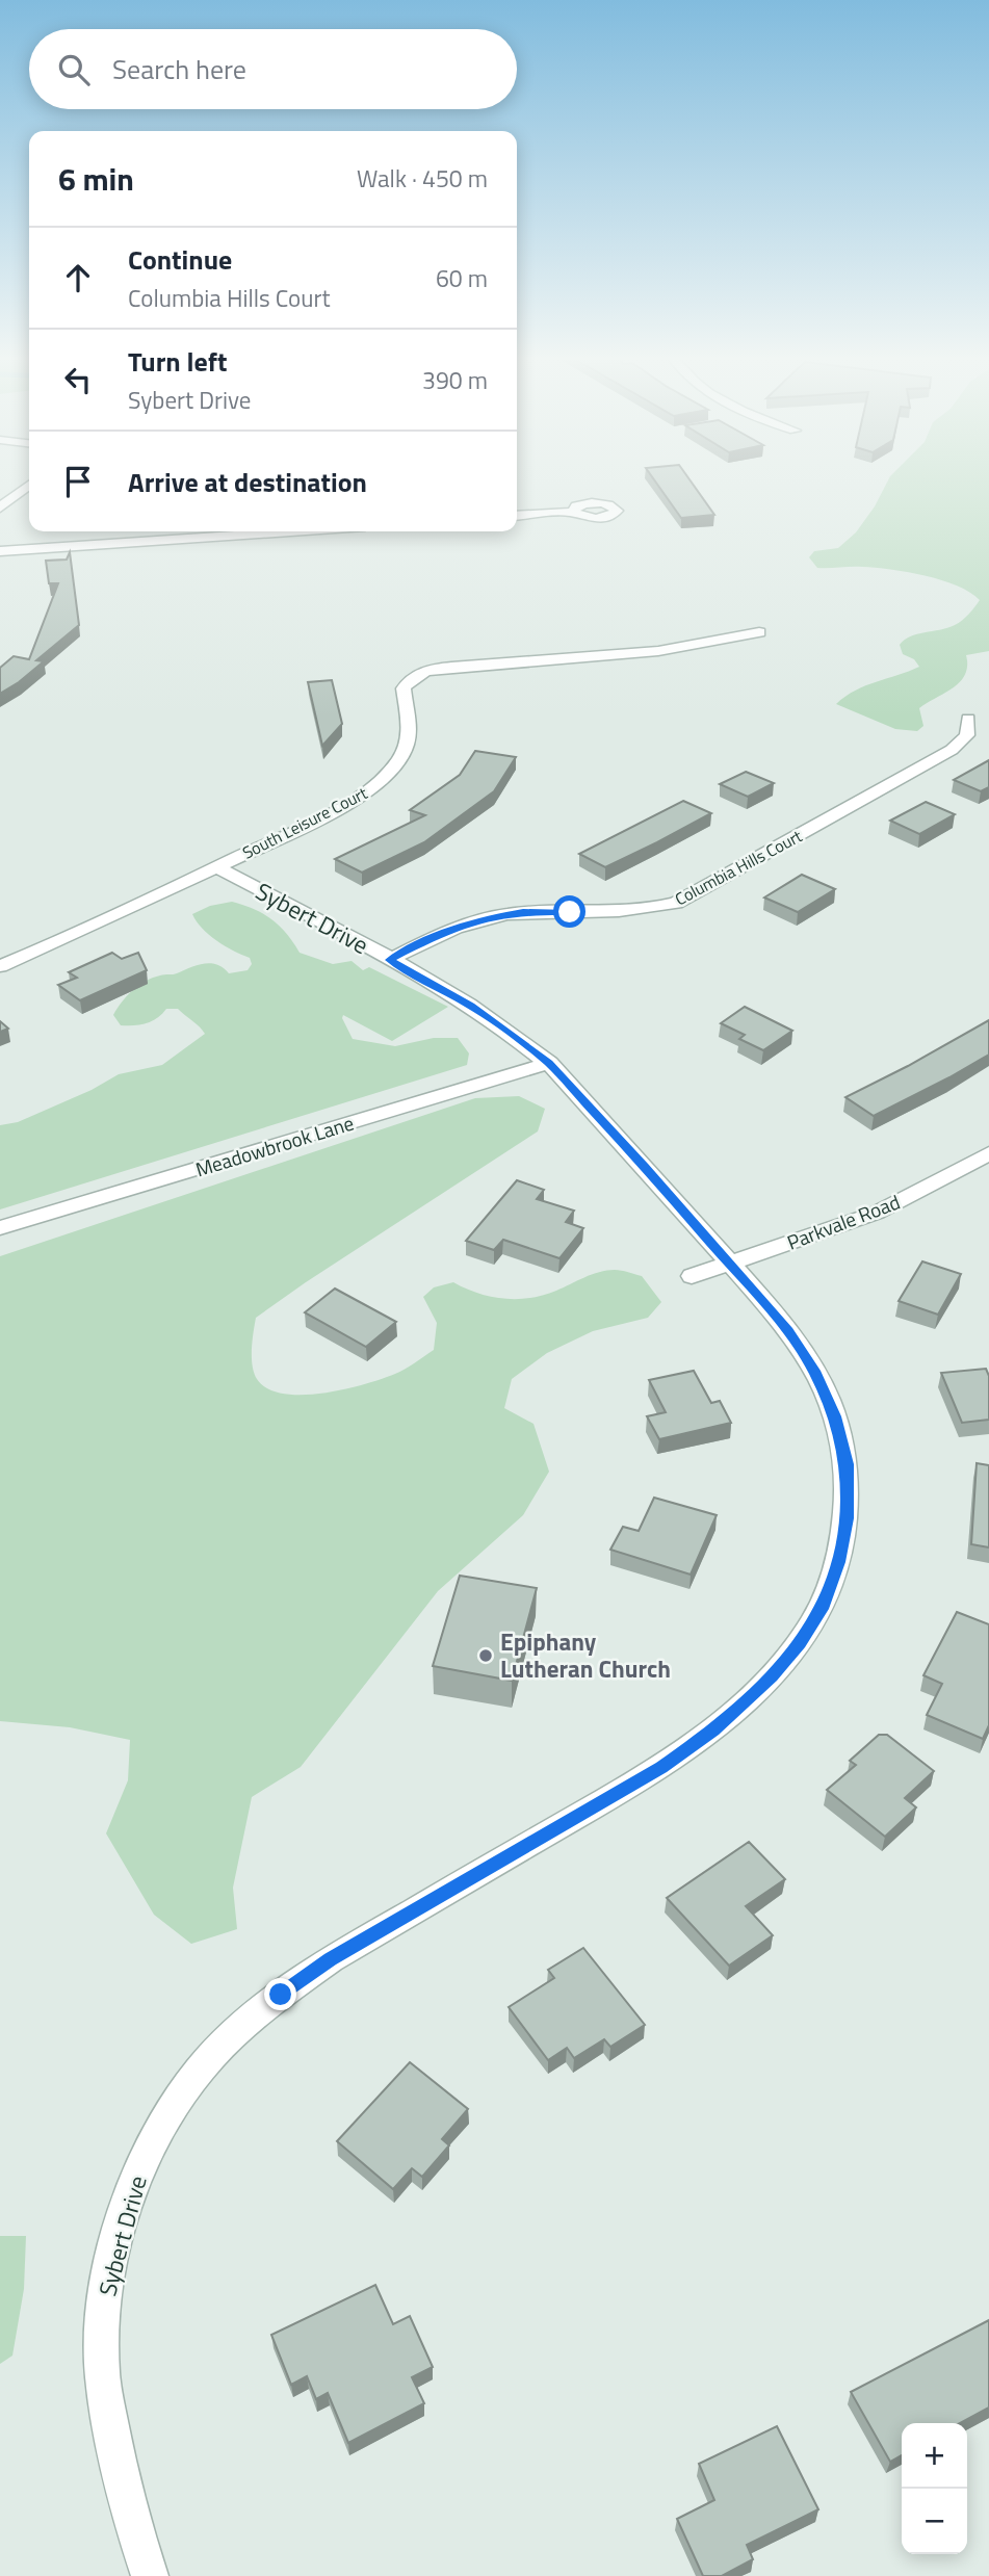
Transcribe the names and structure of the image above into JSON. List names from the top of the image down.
{
  "streets": {
    "street": [
      "South Leisure Court",
      "Columbia Hills Court",
      "Sybert Drive",
      "Meadowbrook Lane",
      "Parkvale Road"
    ]
  },
  "crossings": [
    ["South Leisure Court", "Sybert Drive"],
    ["Columbia Hills Court", "Sybert Drive"],
    ["Sybert Drive", "Meadowbrook Lane"],
    ["Sybert Drive", "Parkvale Road"]
  ],
  "places": ["Epiphany Lutheran Church"],
  "page": {
    "search": "Search here",
    "heading": ["6 min", "Walk · 450 m"],
    "list": [
      ["Continue", "Columbia Hills Court", "60 m"],
      ["Turn left", "Sybert Drive", "390 m"],
      "Arrive at destination"
    ],
    "map_buttons": ["+", "−"]
  }
}
